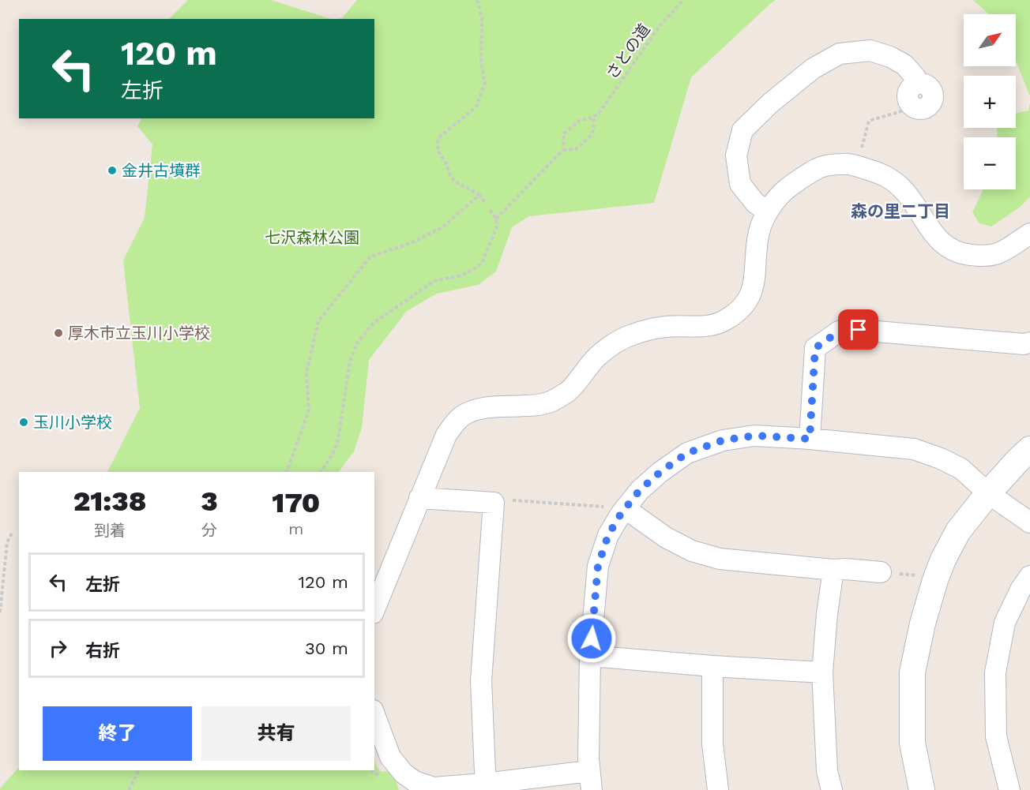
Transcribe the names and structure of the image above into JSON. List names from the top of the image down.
{
  "streets": {
    "path": ["さとの道"]
  },
  "districts": ["森の里二丁目"],
  "parks": ["七沢森林公園"],
  "places": ["金井古墳群", "厚木市立玉川小学校", "玉川小学校"],
  "north": "top right",
  "page": {
    "map_buttons": ["+", "−"],
    "turn": ["120 m", "左折"],
    "eta": [
      "21:38",
      "到着",
      "3",
      "分",
      "170",
      "m"
    ],
    "list": [
      {
        "name": "左折",
        "value": "120 m"
      },
      {
        "name": "右折",
        "value": "30 m"
      }
    ],
    "buttons": ["終了", "共有"]
  }
}
